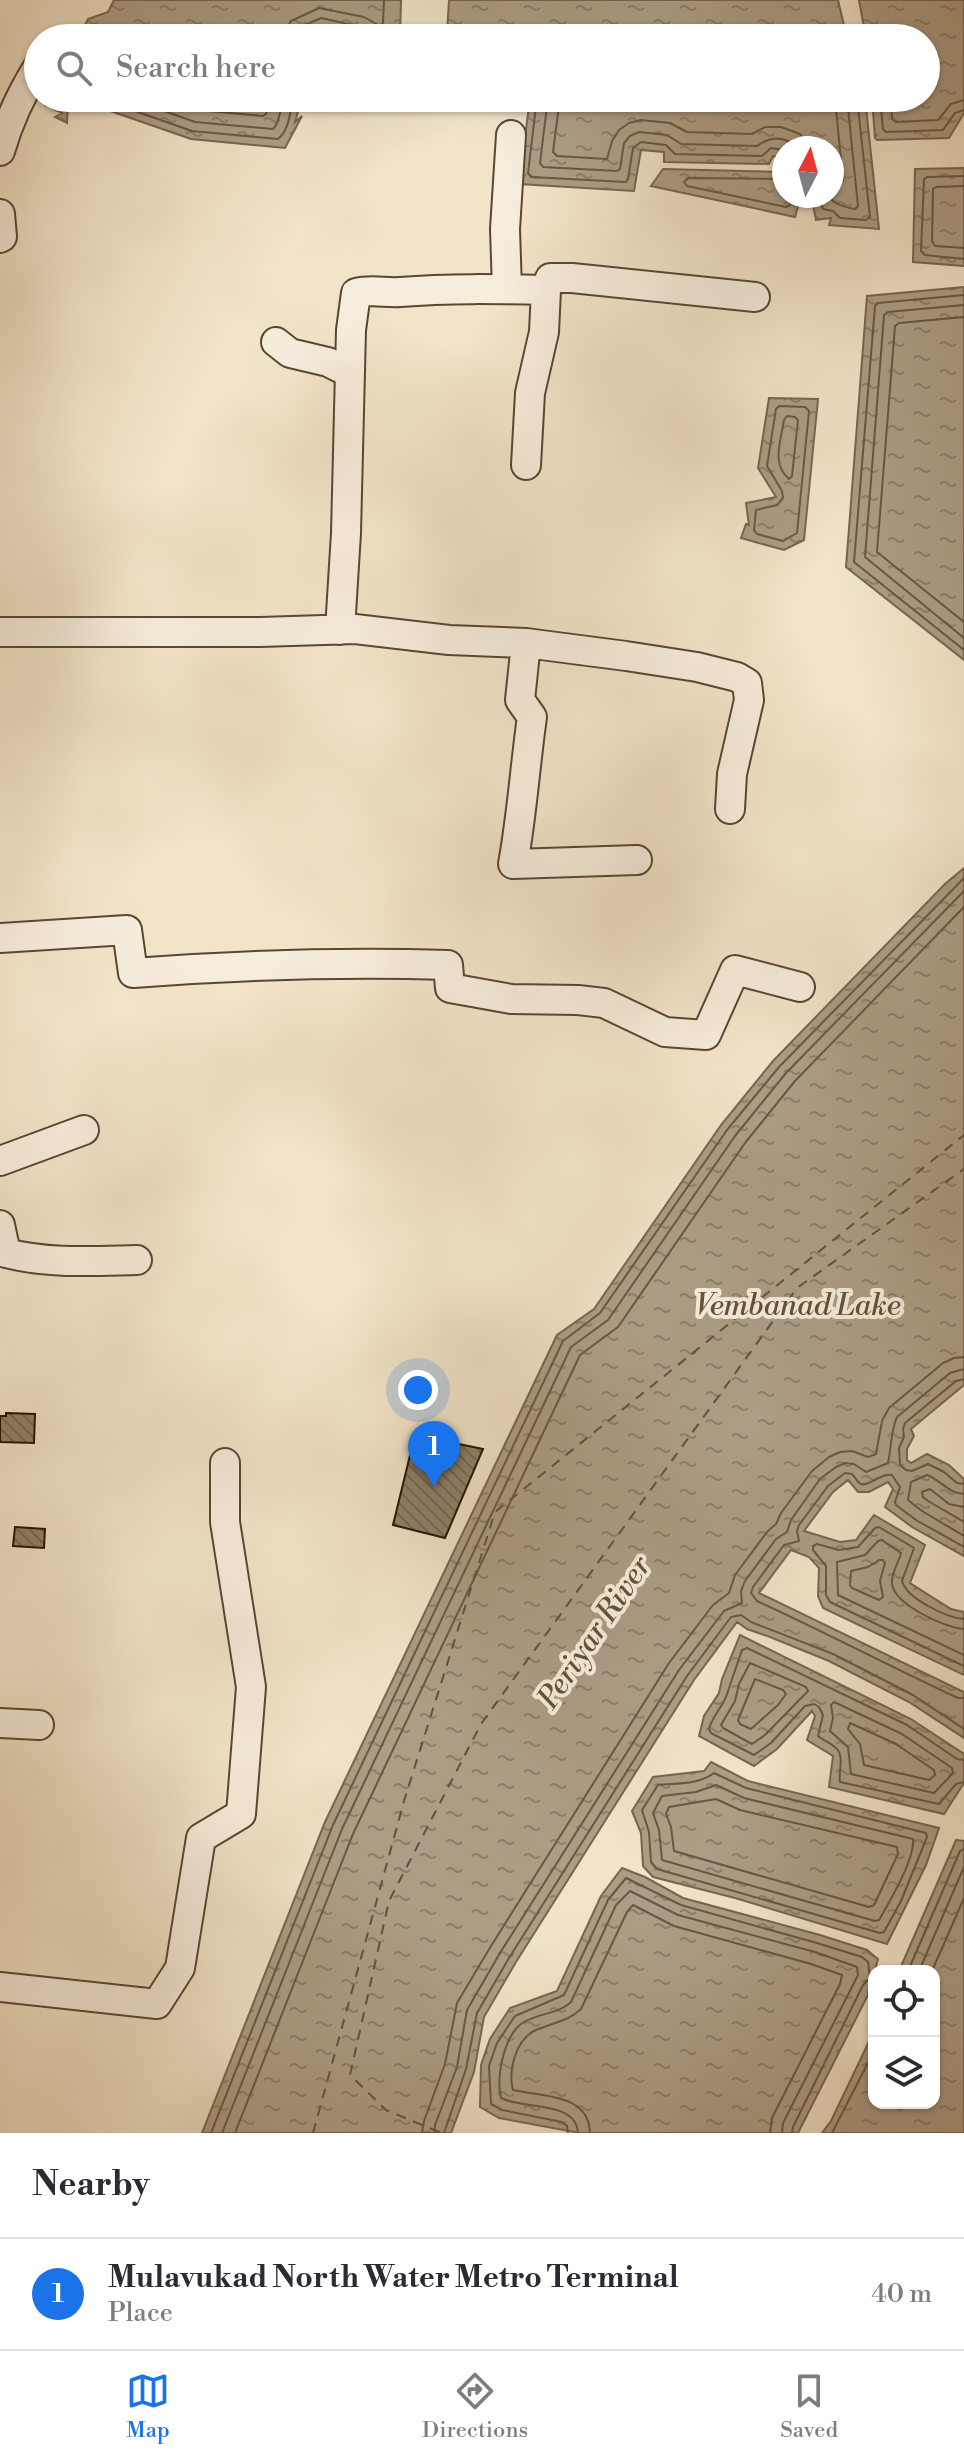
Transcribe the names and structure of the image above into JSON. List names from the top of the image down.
{
  "water": ["Vembanad Lake", "Periyar River"],
  "north": "top",
  "page": {
    "search": "Search here",
    "pins": "1",
    "heading": "Nearby",
    "list": [
      {
        "mark": "1",
        "name": "Mulavukad North Water Metro Terminal",
        "note": "Place",
        "value": "40 m"
      }
    ],
    "nav": ["Map", "Directions", "Saved"]
  }
}
